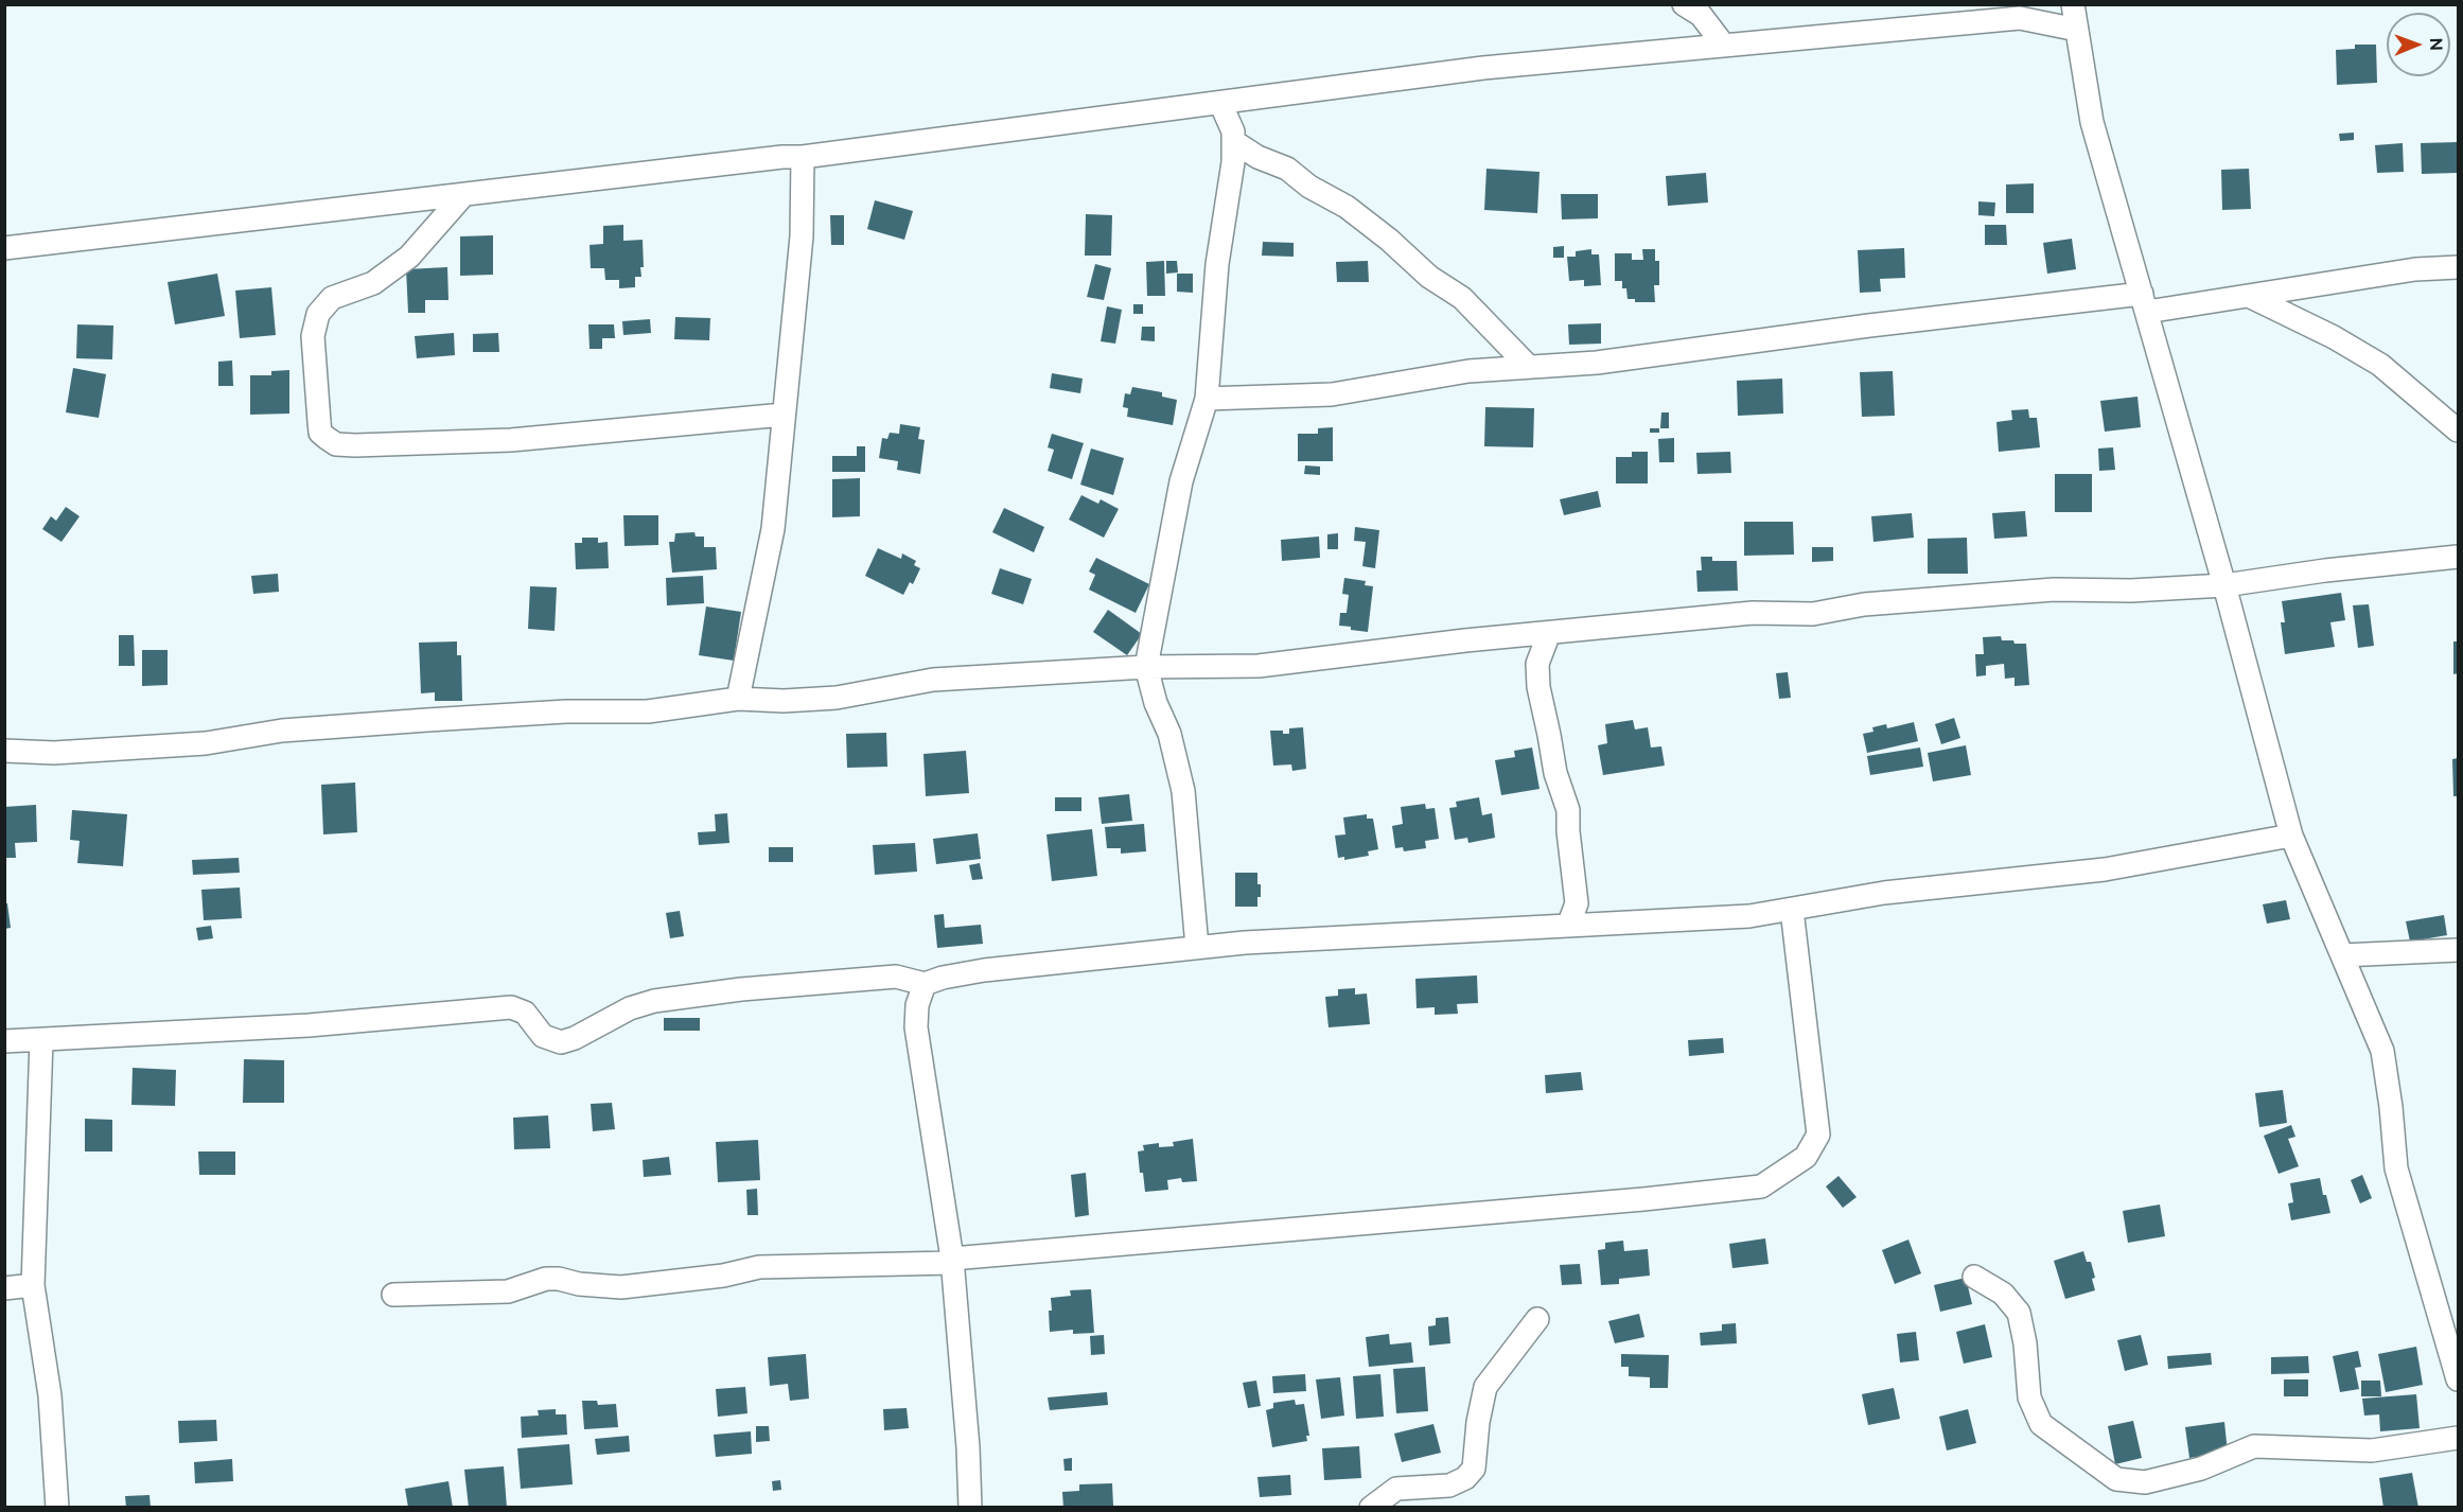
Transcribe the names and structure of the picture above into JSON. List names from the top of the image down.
{
  "north": "right"
}
